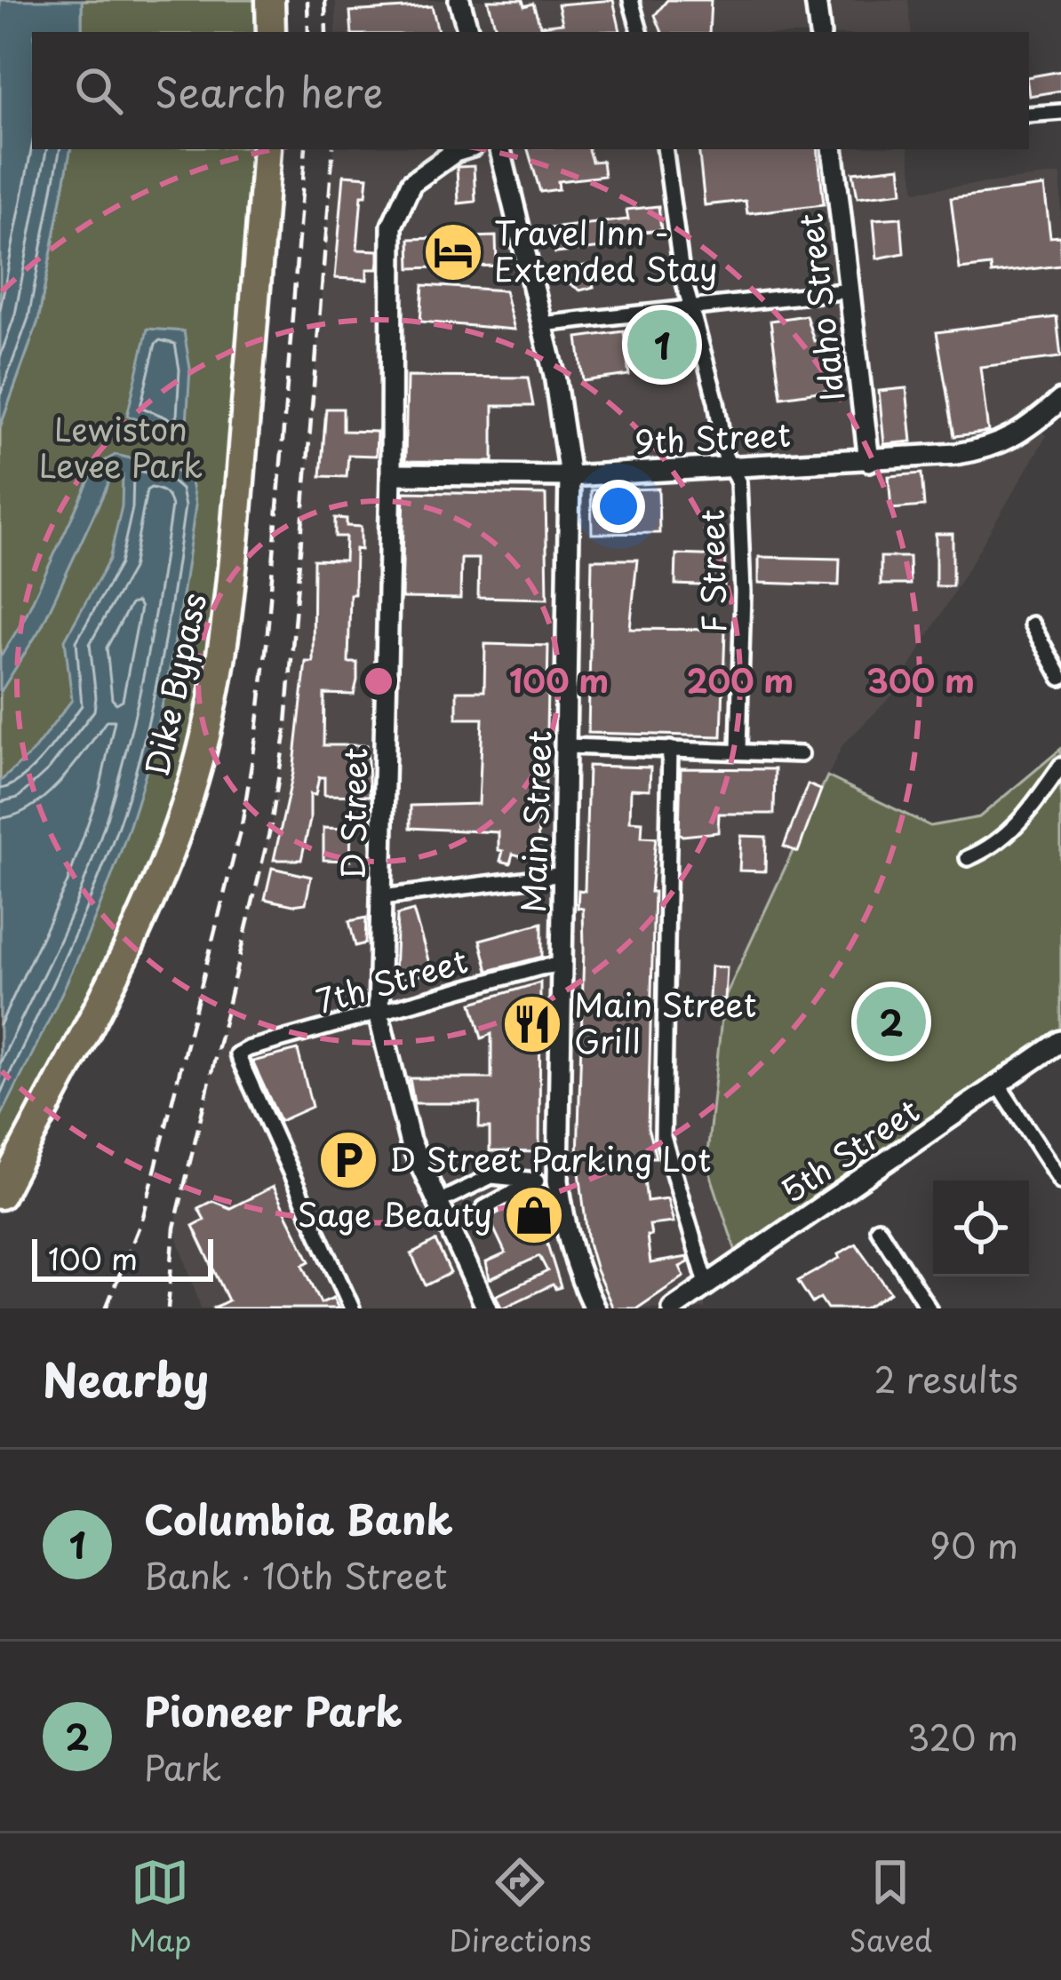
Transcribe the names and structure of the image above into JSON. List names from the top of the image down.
{
  "streets": {
    "highway": ["Dike Bypass"],
    "main road": [
      "Idaho Street",
      "9th Street",
      "D Street",
      "Main Street",
      "5th Street"
    ],
    "street": ["F Street", "7th Street"]
  },
  "crossings": [
    ["Idaho Street", "9th Street"],
    ["9th Street", "F Street"],
    ["9th Street", "D Street"],
    ["9th Street", "Main Street"],
    ["D Street", "7th Street"],
    ["Main Street", "7th Street"]
  ],
  "parks": ["Lewiston Levee Park"],
  "places": {
    "hotel": ["Travel Inn - Extended Stay"],
    "restaurant": ["Main Street Grill"],
    "parking": ["D Street Parking Lot"],
    "shop": ["Sage Beauty"]
  },
  "scale_bar": "100 m",
  "page": {
    "search": "Search here",
    "pins": ["1", "2"],
    "scale": "100 m",
    "heading": ["Nearby", "2 results"],
    "list": [
      {
        "mark": "1",
        "name": "Columbia Bank",
        "note": "Bank · 10th Street",
        "value": "90 m"
      },
      {
        "mark": "2",
        "name": "Pioneer Park",
        "note": "Park",
        "value": "320 m"
      }
    ],
    "nav": ["Map", "Directions", "Saved"]
  },
  "rings": ["100 m", "200 m", "300 m"]
}
